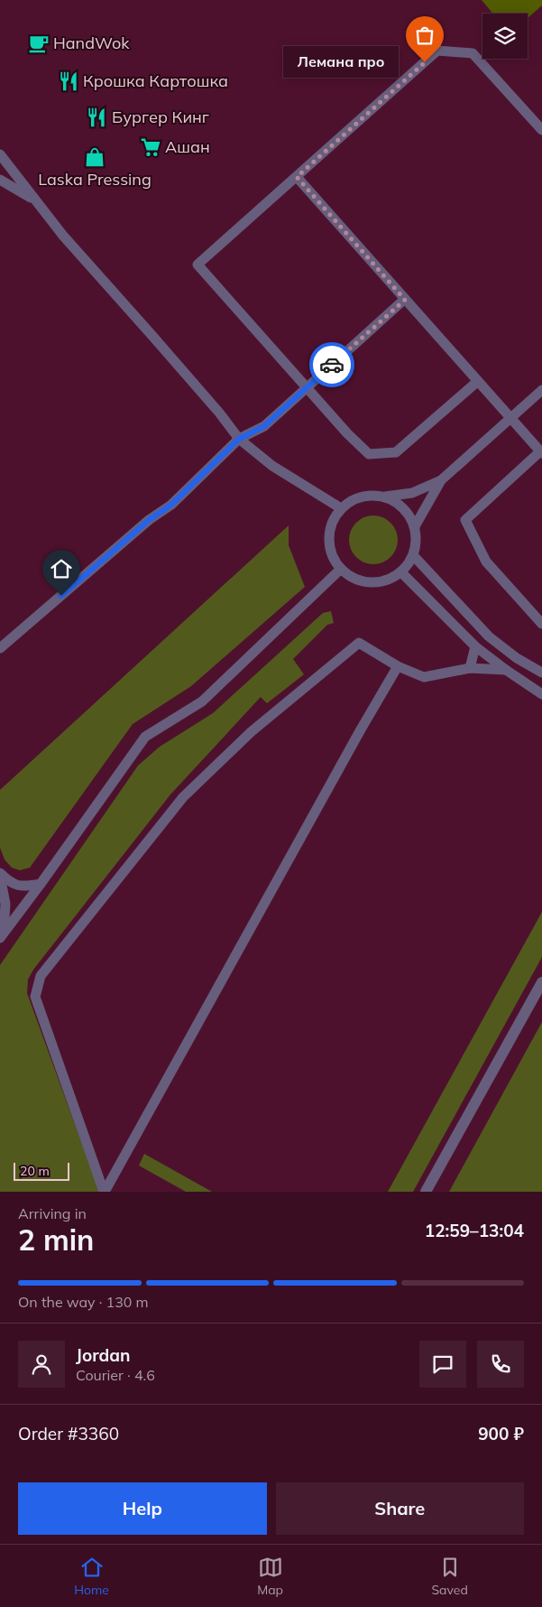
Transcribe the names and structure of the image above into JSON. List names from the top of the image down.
{
  "places": {
    "cafe": ["HandWok"],
    "other": ["Лемана про"],
    "restaurant": ["Крошка Картошка", "Бургер Кинг"],
    "supermarket": ["Ашан"],
    "shop": ["Laska Pressing"]
  },
  "scale_bar": "20 m",
  "page": {
    "bubble": "Лемана про",
    "scale": "20 m",
    "heading": ["2 min", "Arriving in", "12:59–13:04"],
    "panel": [
      "Jordan",
      "Courier · 4.6",
      "Order #3360",
      "900 ₽"
    ],
    "bar": "On the way · 130 m",
    "buttons": ["Help", "Share"],
    "tabs": ["Home", "Map", "Saved"]
  }
}
